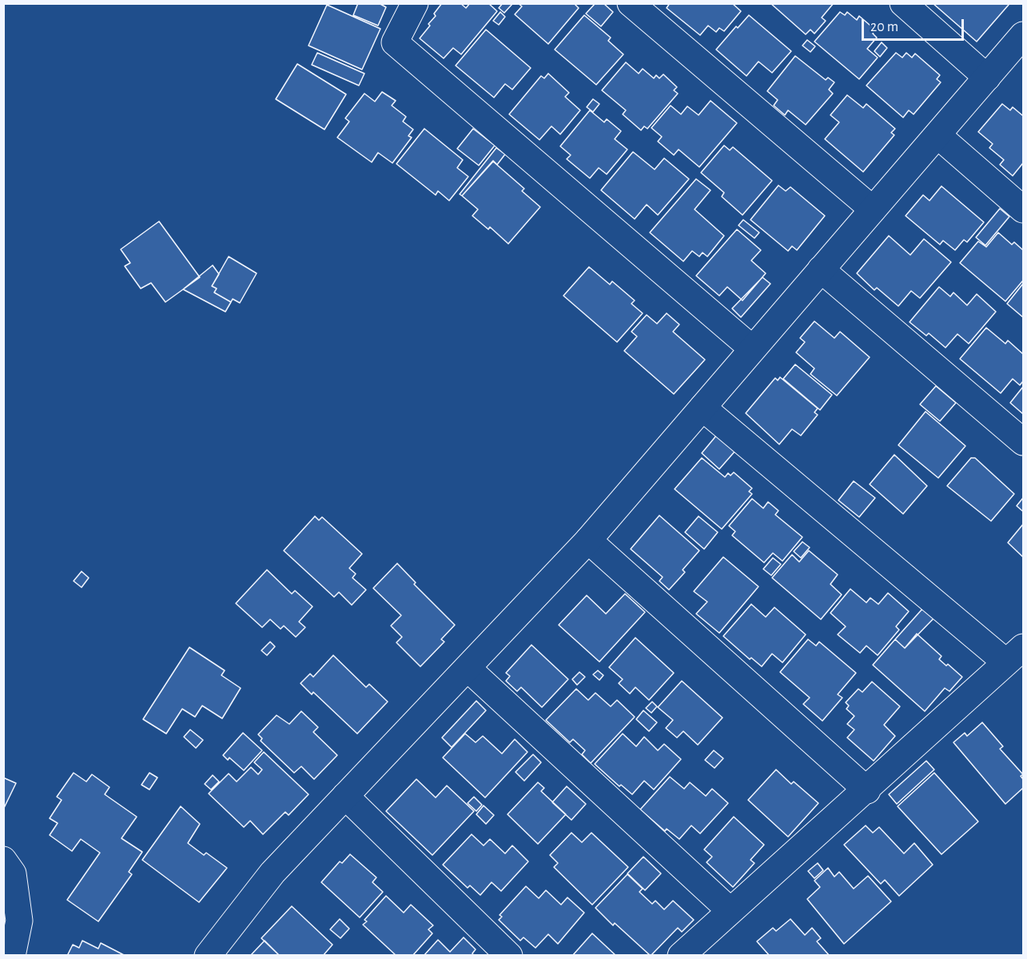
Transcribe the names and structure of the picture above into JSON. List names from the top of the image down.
{
  "scale_bar": "20 m"
}
